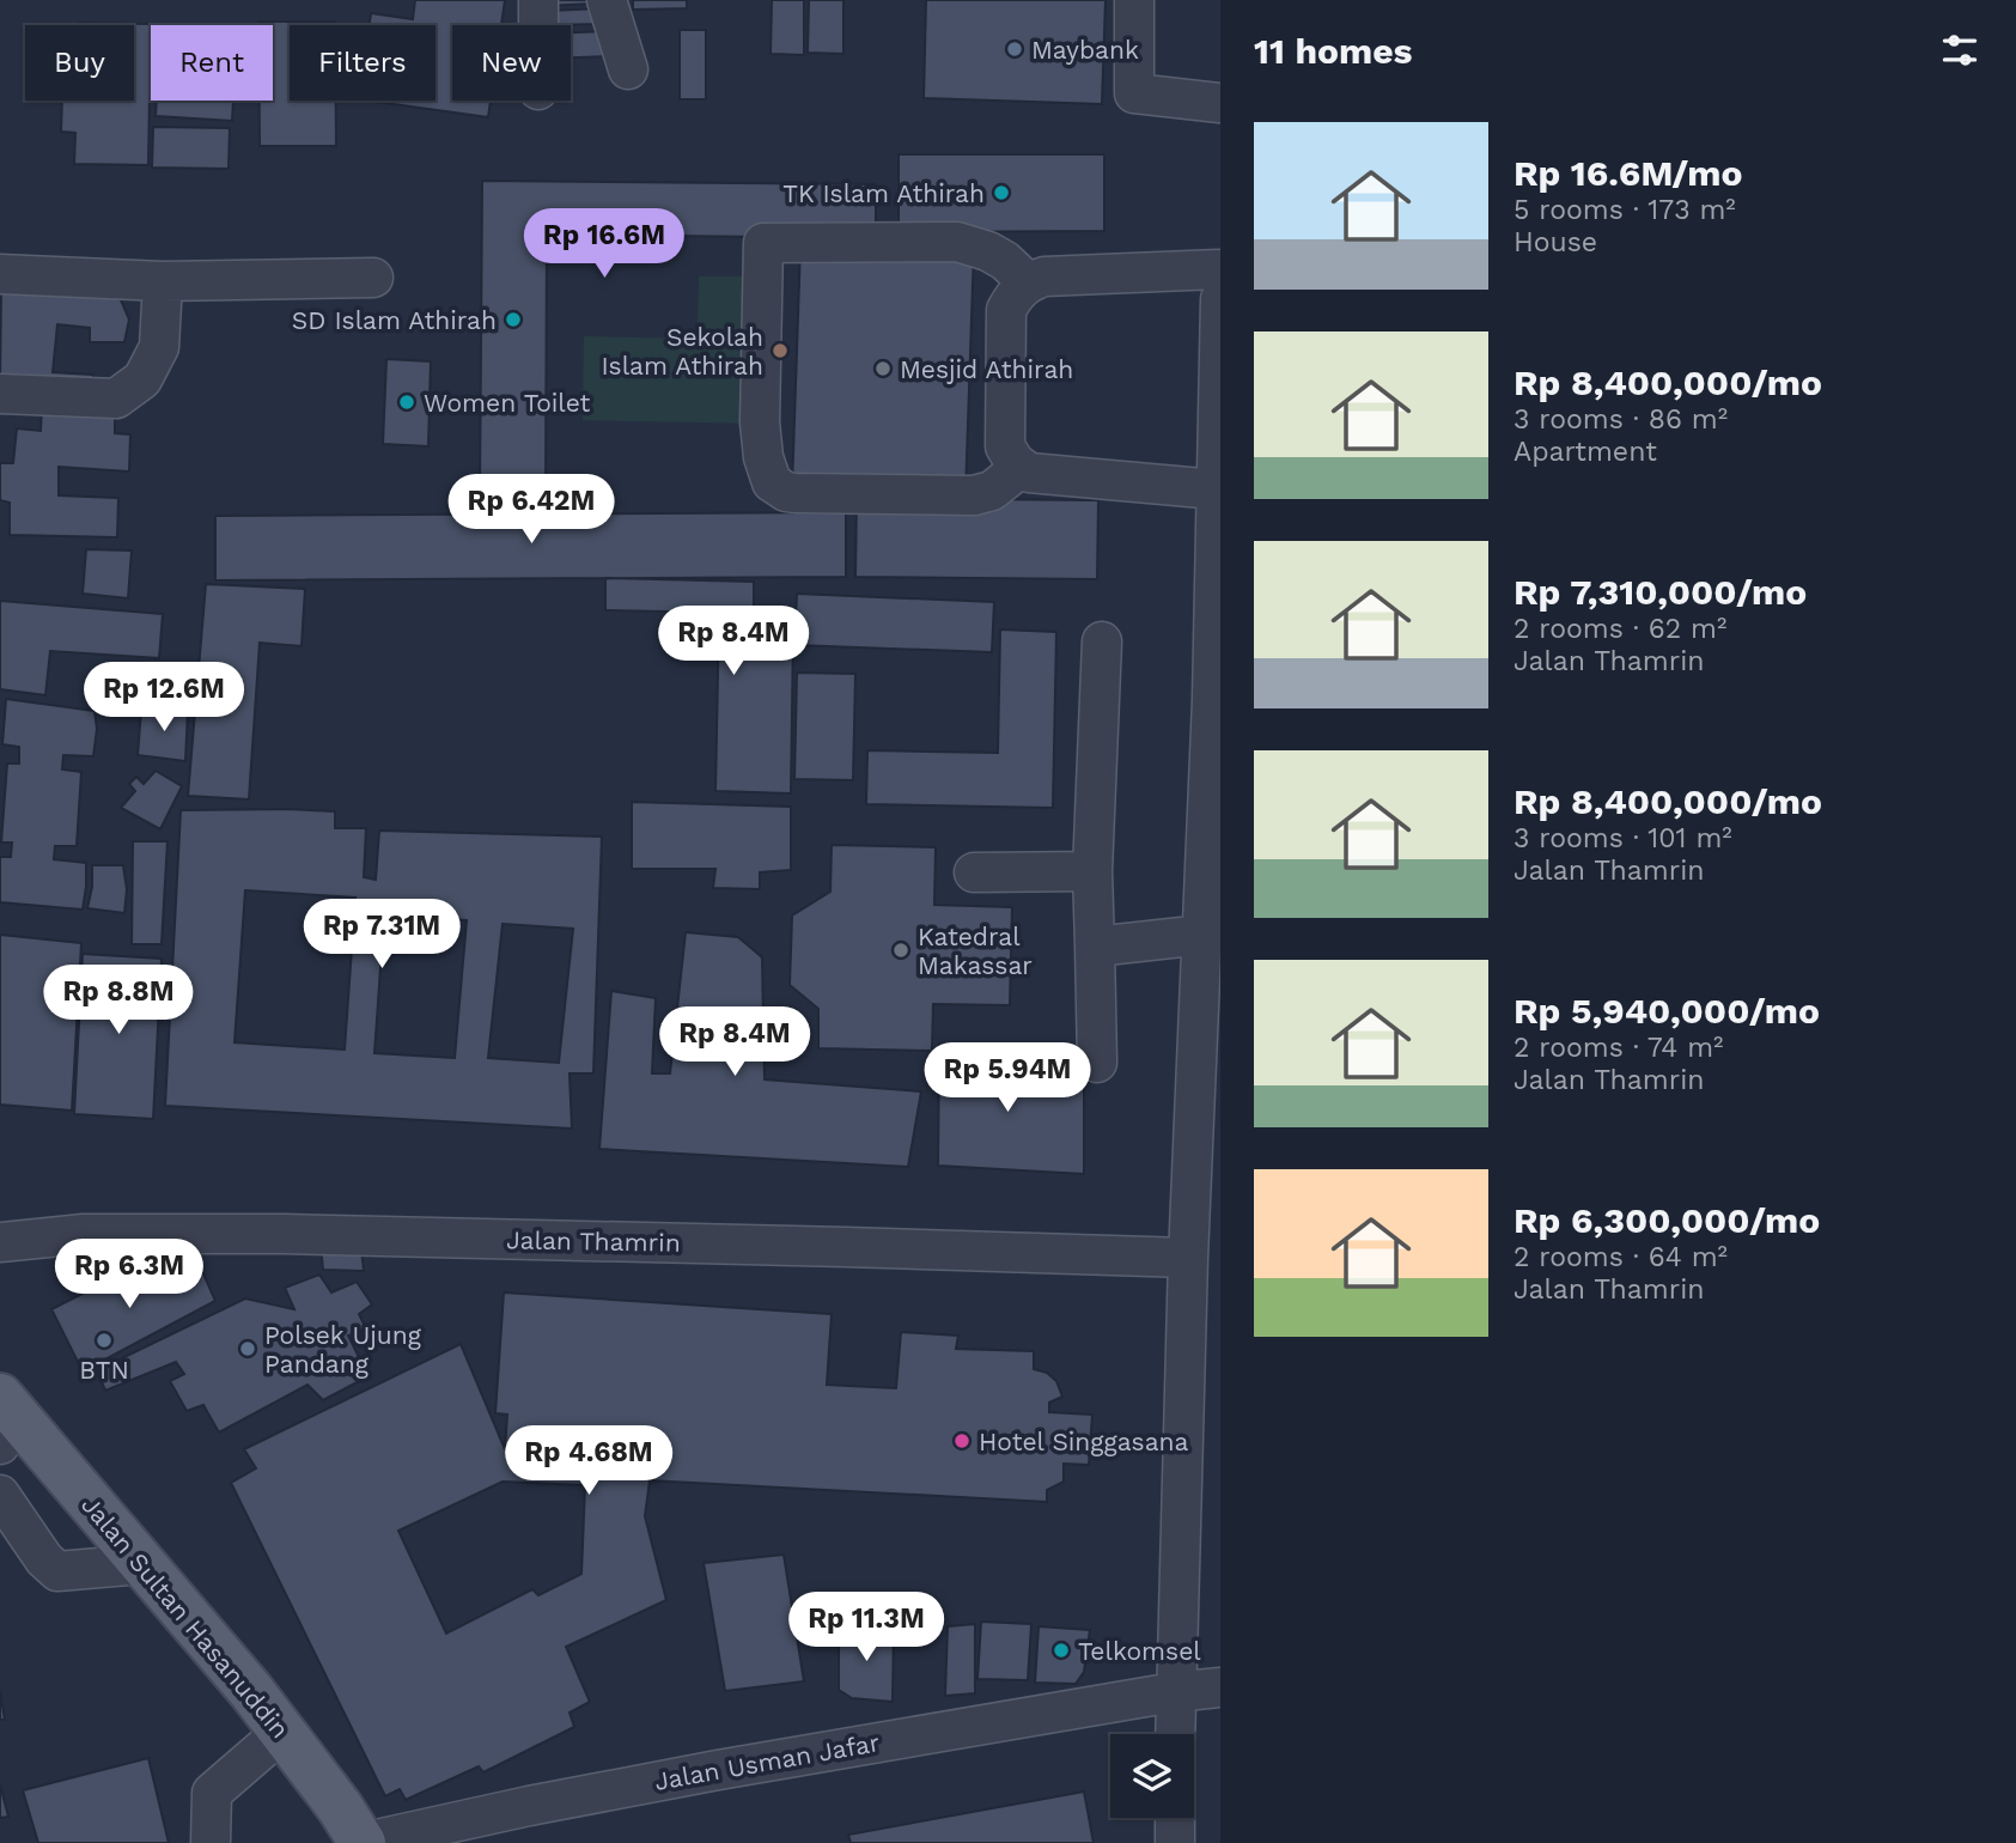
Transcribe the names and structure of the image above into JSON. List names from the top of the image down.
{
  "streets": {
    "main road": ["Jalan Sultan Hasanuddin"],
    "street": ["Jalan Thamrin", "Jalan Usman Jafar"]
  },
  "crossings": [
    ["Jalan Sultan Hasanuddin", "Jalan Usman Jafar"]
  ],
  "places": [
    "Maybank",
    "TK Islam Athirah",
    "SD Islam Athirah",
    "Sekolah Islam Athirah",
    "Mesjid Athirah",
    "Women Toilet",
    "Katedral Makassar",
    "BTN",
    "Polsek Ujung Pandang",
    "Hotel Singgasana",
    "Telkomsel"
  ],
  "page": {
    "heading": "11 homes",
    "chip": [
      "Buy",
      "Rent",
      "Filters",
      "New"
    ],
    "list": [
      {
        "name": "Rp 16.6M/mo",
        "note": "5 rooms · 173 m² · House"
      },
      {
        "name": "Rp 8,400,000/mo",
        "note": "3 rooms · 86 m² · Apartment"
      },
      {
        "name": "Rp 7,310,000/mo",
        "note": "2 rooms · 62 m² · Jalan Thamrin"
      },
      {
        "name": "Rp 8,400,000/mo",
        "note": "3 rooms · 101 m² · Jalan Thamrin"
      },
      {
        "name": "Rp 5,940,000/mo",
        "note": "2 rooms · 74 m² · Jalan Thamrin"
      },
      {
        "name": "Rp 6,300,000/mo",
        "note": "2 rooms · 64 m² · Jalan Thamrin"
      }
    ],
    "price": [
      "Rp 16.6M",
      "Rp 6.42M",
      "Rp 8.4M",
      "Rp 12.6M",
      "Rp 7.31M",
      "Rp 8.8M",
      "Rp 8.4M",
      "Rp 5.94M",
      "Rp 6.3M",
      "Rp 4.68M",
      "Rp 11.3M"
    ]
  }
}
